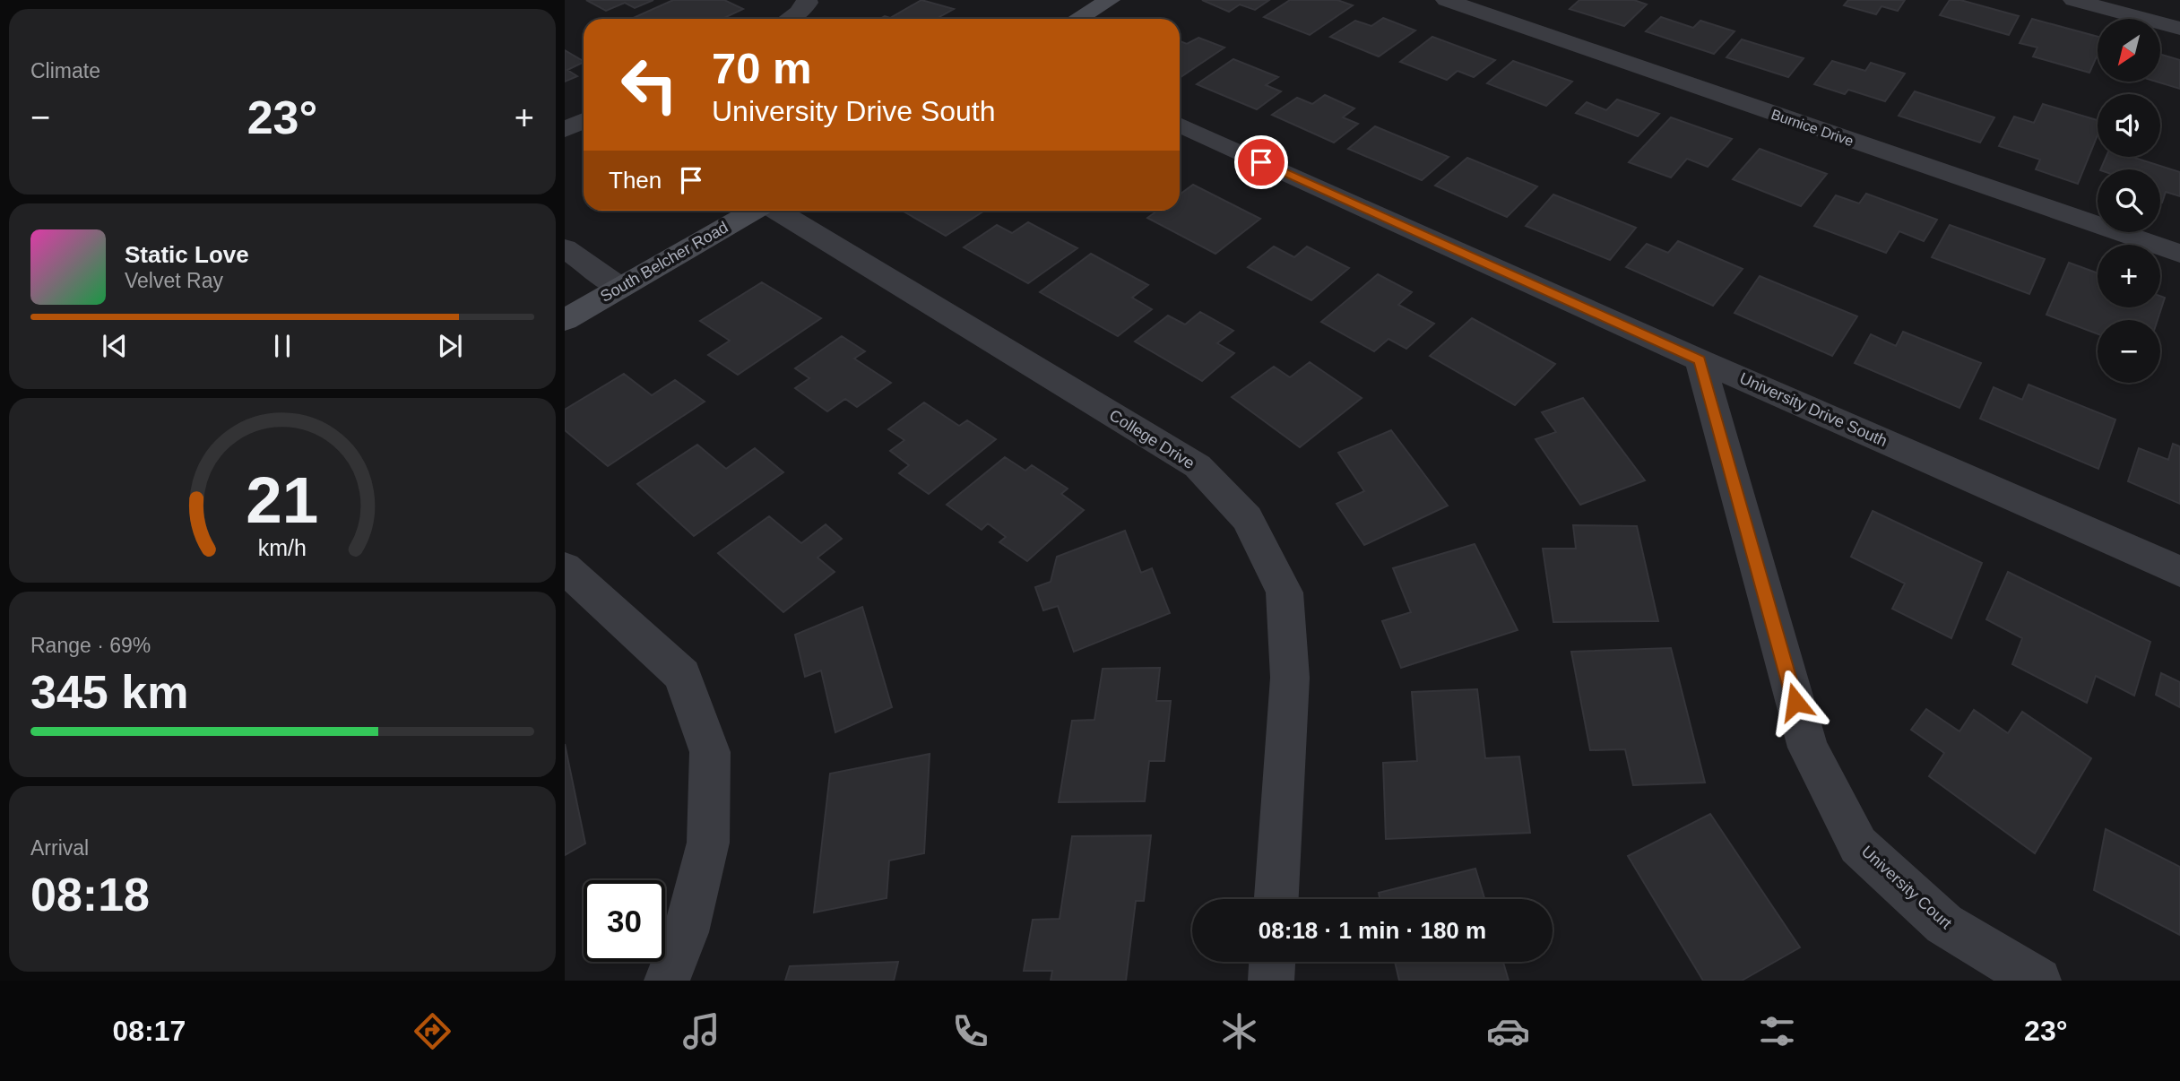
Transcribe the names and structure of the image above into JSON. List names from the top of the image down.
{
  "streets": {
    "main road": ["South Belcher Road"],
    "street": [
      "Burnice Drive",
      "University Drive South",
      "College Drive",
      "University Court"
    ]
  },
  "crossings": [
    ["University Drive South", "University Court"]
  ],
  "north": "bottom left",
  "page": {
    "tile": [
      "Climate",
      ["Range · 69%", "345 km"],
      ["Arrival", "08:18"]
    ],
    "map_buttons": ["+", "−"],
    "turn": ["70 m", "University Drive South"],
    "heat": ["−", "23°", "+"],
    "then": "Then",
    "song": ["Static Love", "Velvet Ray"],
    "limit": "30",
    "trip": "08:18 · 1 min · 180 m",
    "tabs": ["08:17", "23°"],
    "gauge": ["21", "km/h"]
  }
}
